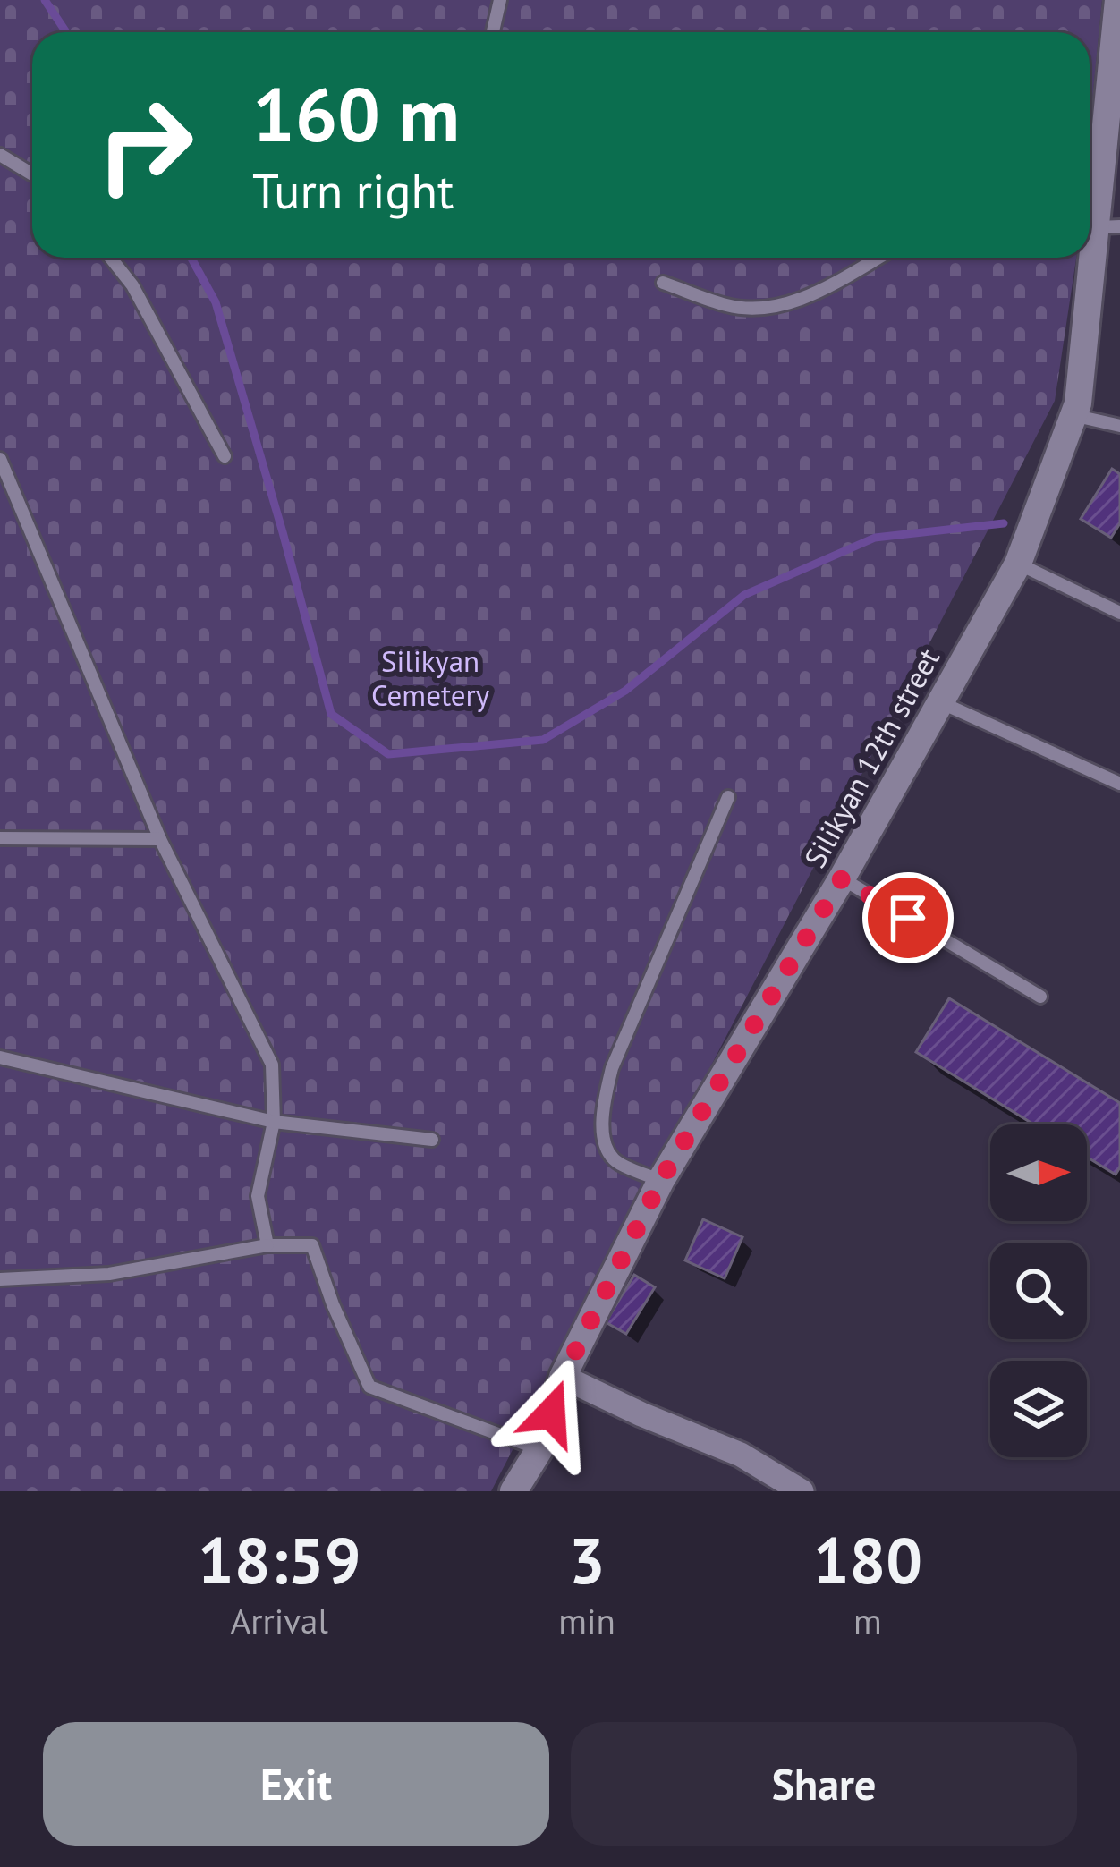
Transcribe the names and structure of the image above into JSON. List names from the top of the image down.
{
  "streets": {
    "main road": ["Silikyan 12th street"]
  },
  "parks": ["Silikyan Cemetery"],
  "north": "right",
  "page": {
    "turn": ["160 m", "Turn right"],
    "eta": [
      "18:59",
      "Arrival",
      "3",
      "min",
      "180",
      "m"
    ],
    "buttons": ["Exit", "Share"]
  }
}
